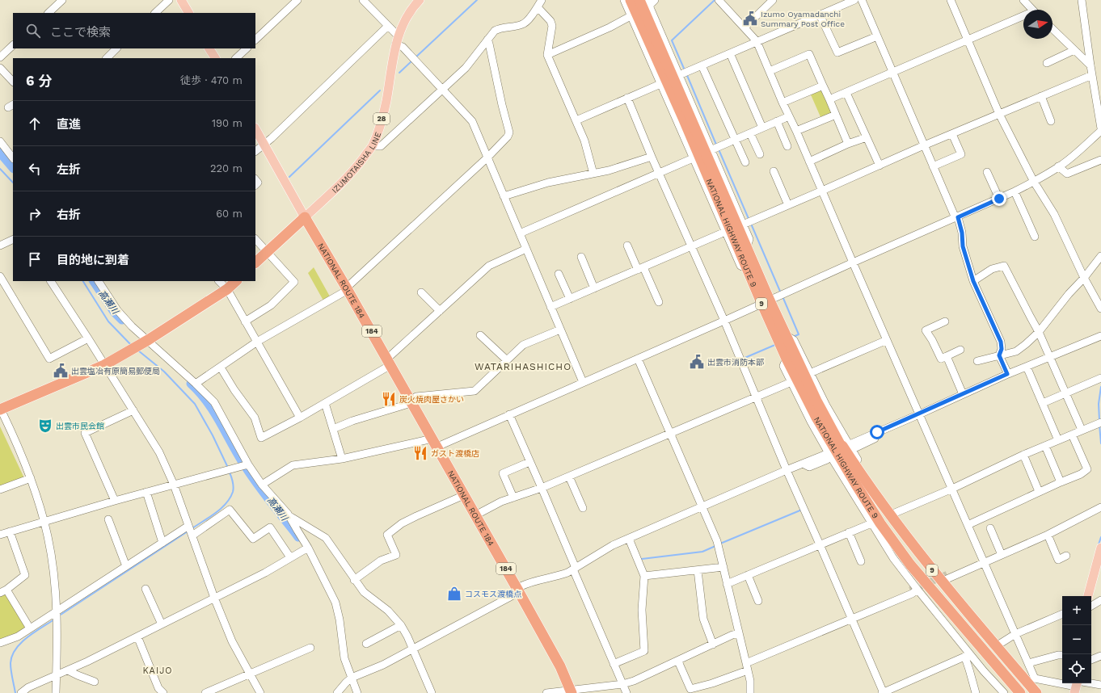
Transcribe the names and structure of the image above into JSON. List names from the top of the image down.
{
  "streets": {
    "highway": [
      "NATIONAL HIGHWAY ROUTE 9",
      "NATIONAL ROUTE 184",
      "9",
      "184"
    ],
    "main road": ["28", "IZUMOTAISHA LINE"]
  },
  "crossings": [
    ["IZUMOTAISHA LINE", "NATIONAL ROUTE 184"],
    ["NATIONAL HIGHWAY ROUTE 9", "9"]
  ],
  "districts": ["WATARIHASHICHO", "KAIJO"],
  "water": ["高瀬川"],
  "places": {
    "public building": ["Izumo Oyamadanchi Summary Post Office", "出雲市消防本部", "出雲塩冶有原簡易郵便局"],
    "restaurant": ["炭火焼肉屋さかい", "ガスト渡橋店"],
    "theatre": ["出雲市民会館"],
    "shop": ["コスモス渡橋点"]
  },
  "north": "right",
  "page": {
    "search": "ここで検索",
    "heading": ["6 分", "徒歩 · 470 m"],
    "list": [
      ["直進", "190 m"],
      ["左折", "220 m"],
      ["右折", "60 m"],
      "目的地に到着"
    ],
    "map_buttons": ["+", "−"]
  }
}
